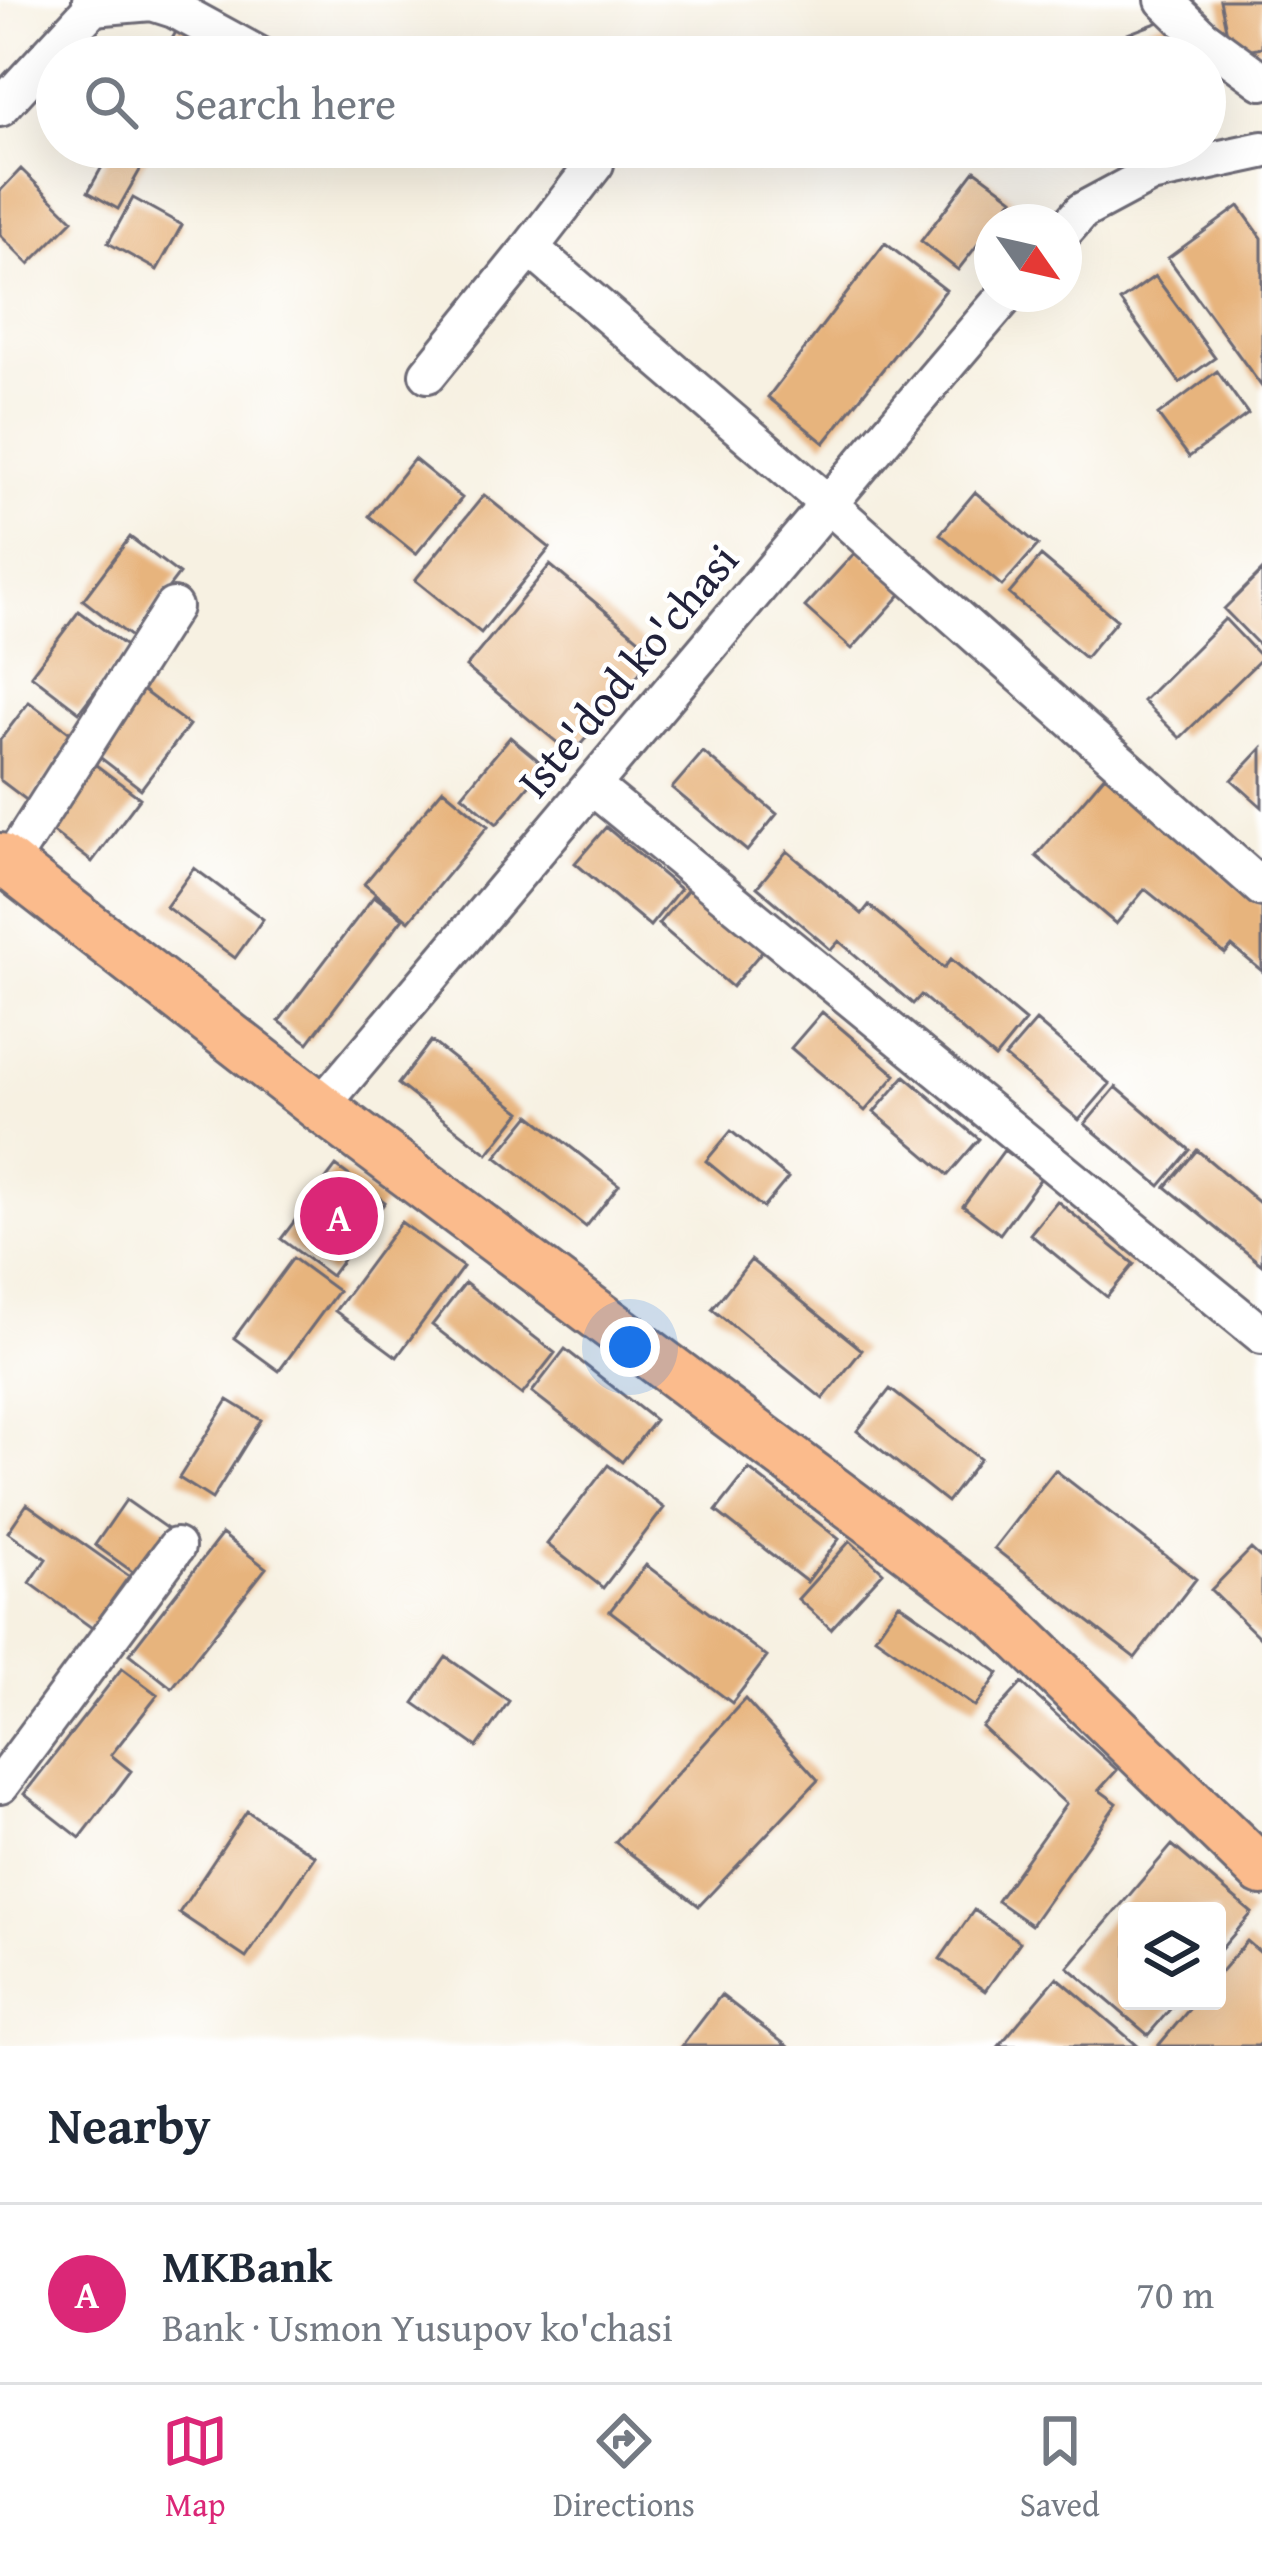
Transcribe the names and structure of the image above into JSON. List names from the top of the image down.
{
  "streets": {
    "street": ["Iste'dod ko'chasi"]
  },
  "north": "bottom right",
  "page": {
    "search": "Search here",
    "pins": "A",
    "heading": "Nearby",
    "list": [
      {
        "mark": "A",
        "name": "MKBank",
        "note": "Bank · Usmon Yusupov ko'chasi",
        "value": "70 m"
      }
    ],
    "nav": ["Map", "Directions", "Saved"]
  }
}
